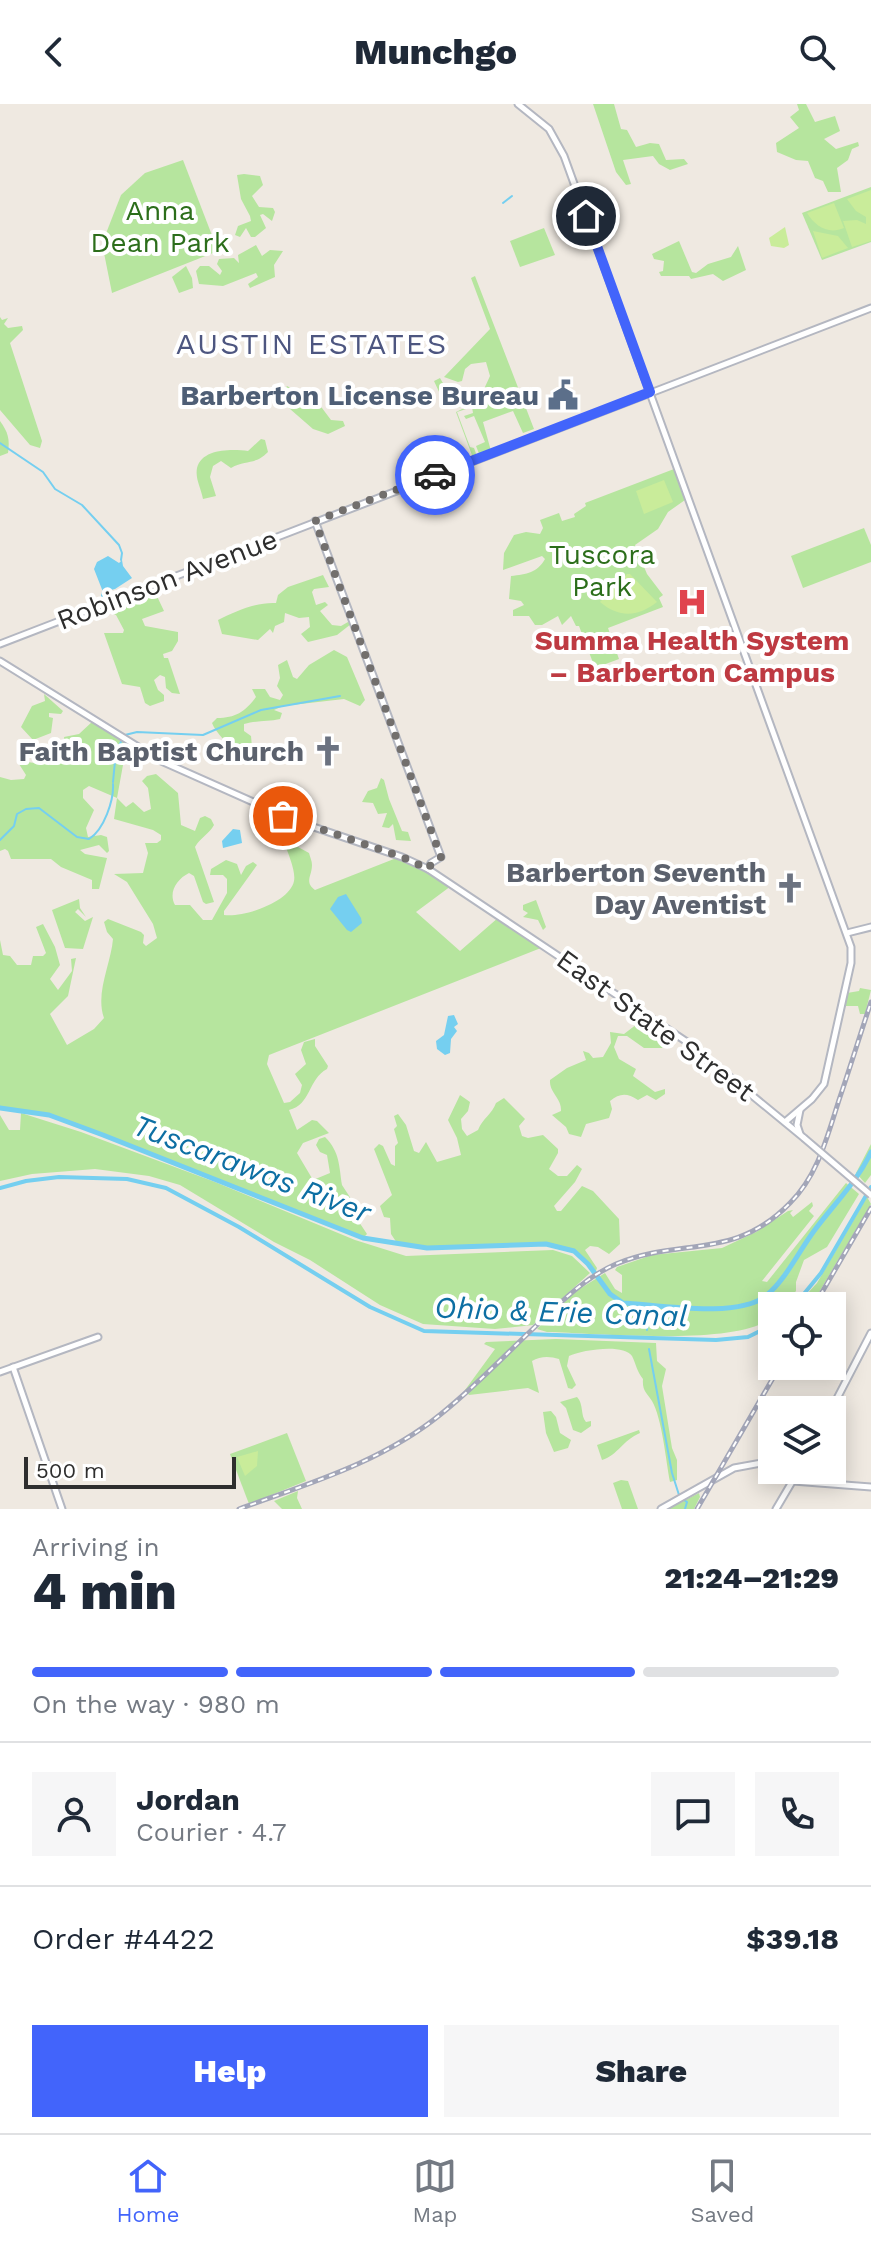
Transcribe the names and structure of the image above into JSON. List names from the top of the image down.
{
  "streets": {
    "main road": ["Robinson Avenue", "East State Street"]
  },
  "districts": ["AUSTIN ESTATES"],
  "water": ["Tuscarawas River", "Ohio & Erie Canal"],
  "parks": ["Anna Dean Park", "Tuscora Park"],
  "places": {
    "public building": ["Barberton License Bureau"],
    "hospital": ["Summa Health System – Barberton Campus"],
    "church": ["Faith Baptist Church", "Barberton Seventh Day Aventist"]
  },
  "scale_bar": "500 m",
  "page": {
    "header": "Munchgo",
    "scale": "500 m",
    "heading": ["4 min", "Arriving in", "21:24–21:29"],
    "panel": [
      "Jordan",
      "Courier · 4.7",
      "Order #4422",
      "$39.18"
    ],
    "bar": "On the way · 980 m",
    "buttons": ["Help", "Share"],
    "tabs": ["Home", "Map", "Saved"]
  }
}
